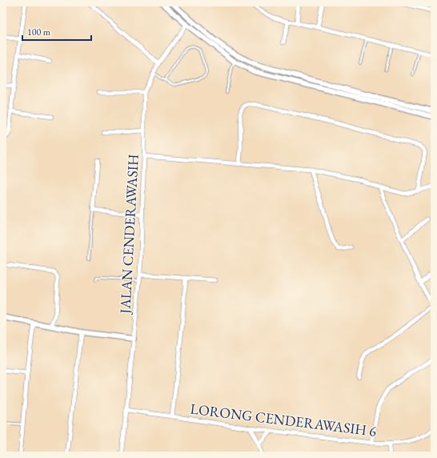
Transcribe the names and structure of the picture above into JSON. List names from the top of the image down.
{
  "streets": {
    "street": ["JALAN CENDERAWASIH", "LORONG CENDERAWASIH 6"]
  },
  "crossings": [
    ["JALAN CENDERAWASIH", "LORONG CENDERAWASIH 6"]
  ],
  "scale_bar": "100 m"
}
